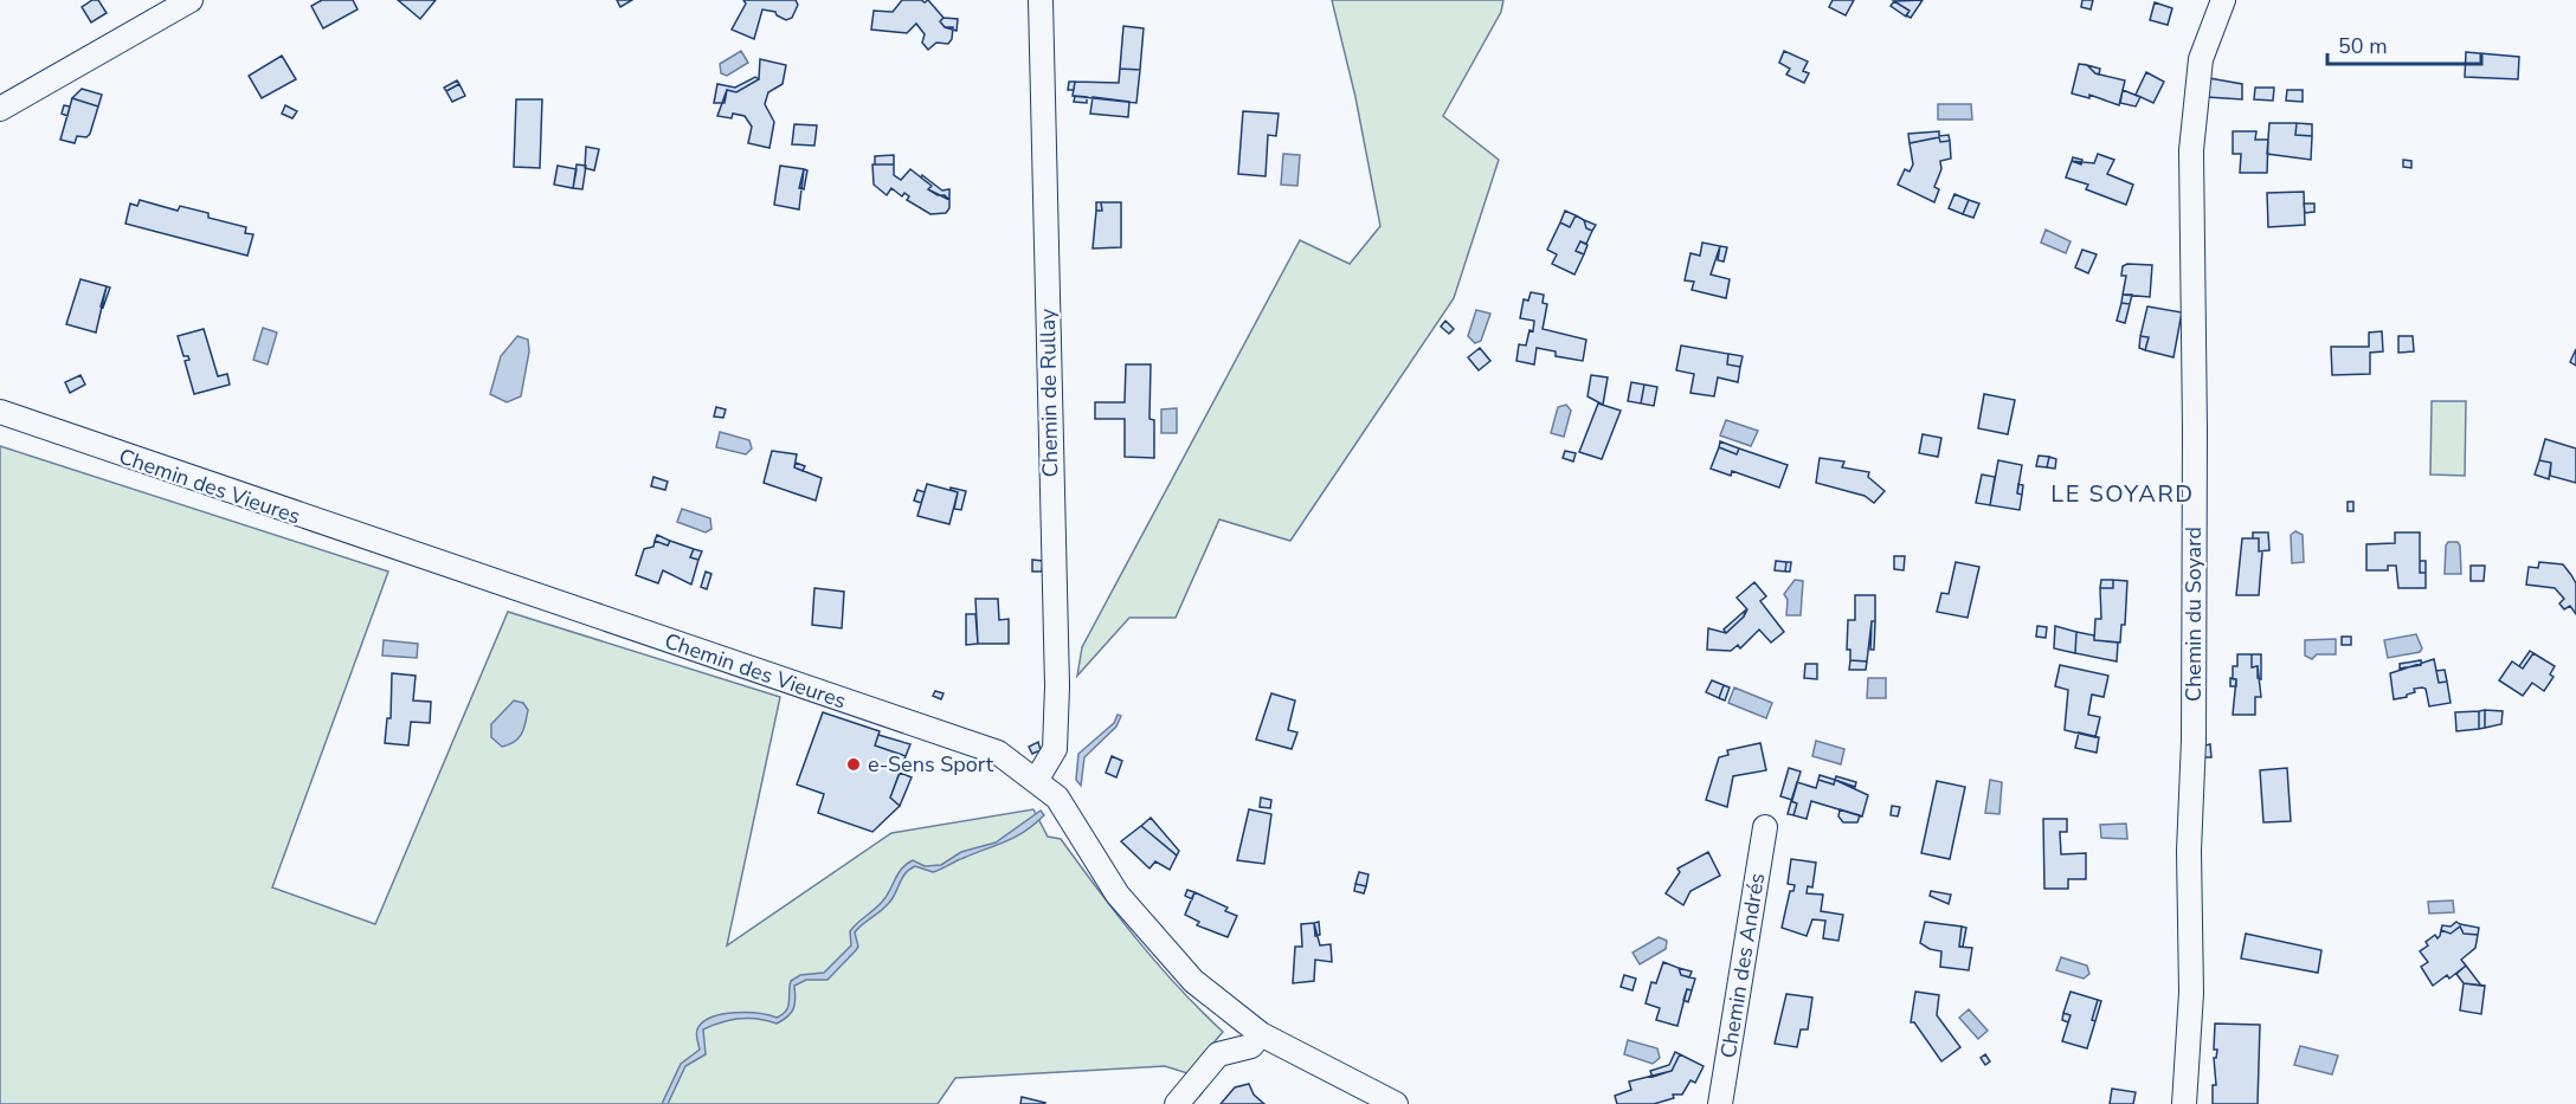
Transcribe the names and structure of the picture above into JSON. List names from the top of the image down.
{
  "streets": {
    "street": [
      "Chemin de Rullay",
      "Chemin des Vieures",
      "Chemin du Soyard",
      "Chemin des Andrés"
    ]
  },
  "crossings": [
    ["Chemin de Rullay", "Chemin des Vieures"]
  ],
  "districts": ["LE SOYARD"],
  "places": ["e-Sens Sport"],
  "scale_bar": "50 m"
}
